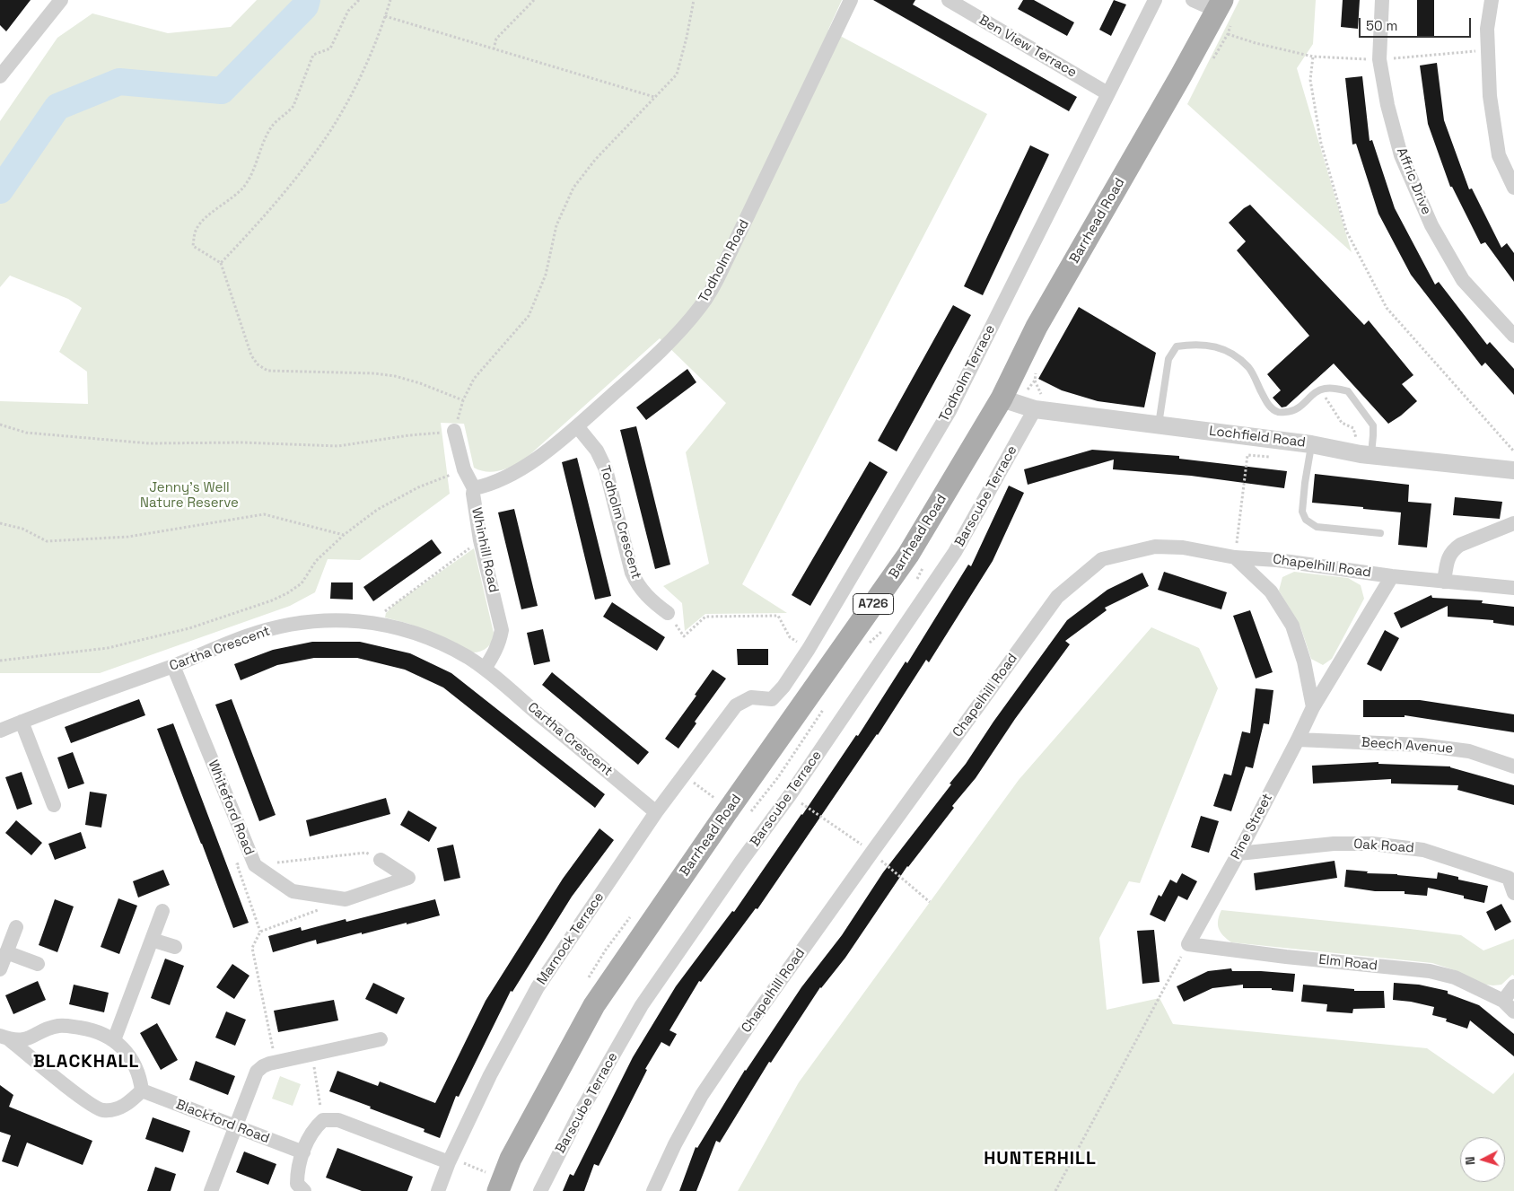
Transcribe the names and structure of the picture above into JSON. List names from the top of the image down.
{
  "streets": {
    "main road": ["Barrhead Road", "A726"],
    "street": [
      "Ben View Terrace",
      "Affric Drive",
      "Todholm Road",
      "Todholm Terrace",
      "Lochfield Road",
      "Barscube Terrace",
      "Todholm Crescent",
      "Whinhill Road",
      "Chapelhill Road",
      "Cartha Crescent",
      "Beech Avenue",
      "Whiteford Road",
      "Pine Street",
      "Oak Road",
      "Marnock Terrace",
      "Elm Road",
      "Blackford Road"
    ]
  },
  "crossings": [
    ["Ben View Terrace", "Todholm Terrace"],
    ["Barrhead Road", "Lochfield Road"],
    ["Todholm Road", "Todholm Crescent"],
    ["Todholm Road", "Whinhill Road"],
    ["Todholm Terrace", "Marnock Terrace"],
    ["Lochfield Road", "Barscube Terrace"],
    ["Whinhill Road", "Cartha Crescent"],
    ["Chapelhill Road", "Pine Street"],
    ["Cartha Crescent", "Whiteford Road"],
    ["Cartha Crescent", "Marnock Terrace"],
    ["Beech Avenue", "Pine Street"],
    ["Pine Street", "Oak Road"],
    ["Pine Street", "Elm Road"]
  ],
  "districts": ["BLACKHALL", "HUNTERHILL"],
  "parks": ["Jenny's Well Nature Reserve"],
  "scale_bar": "50 m",
  "north": "left"
}
